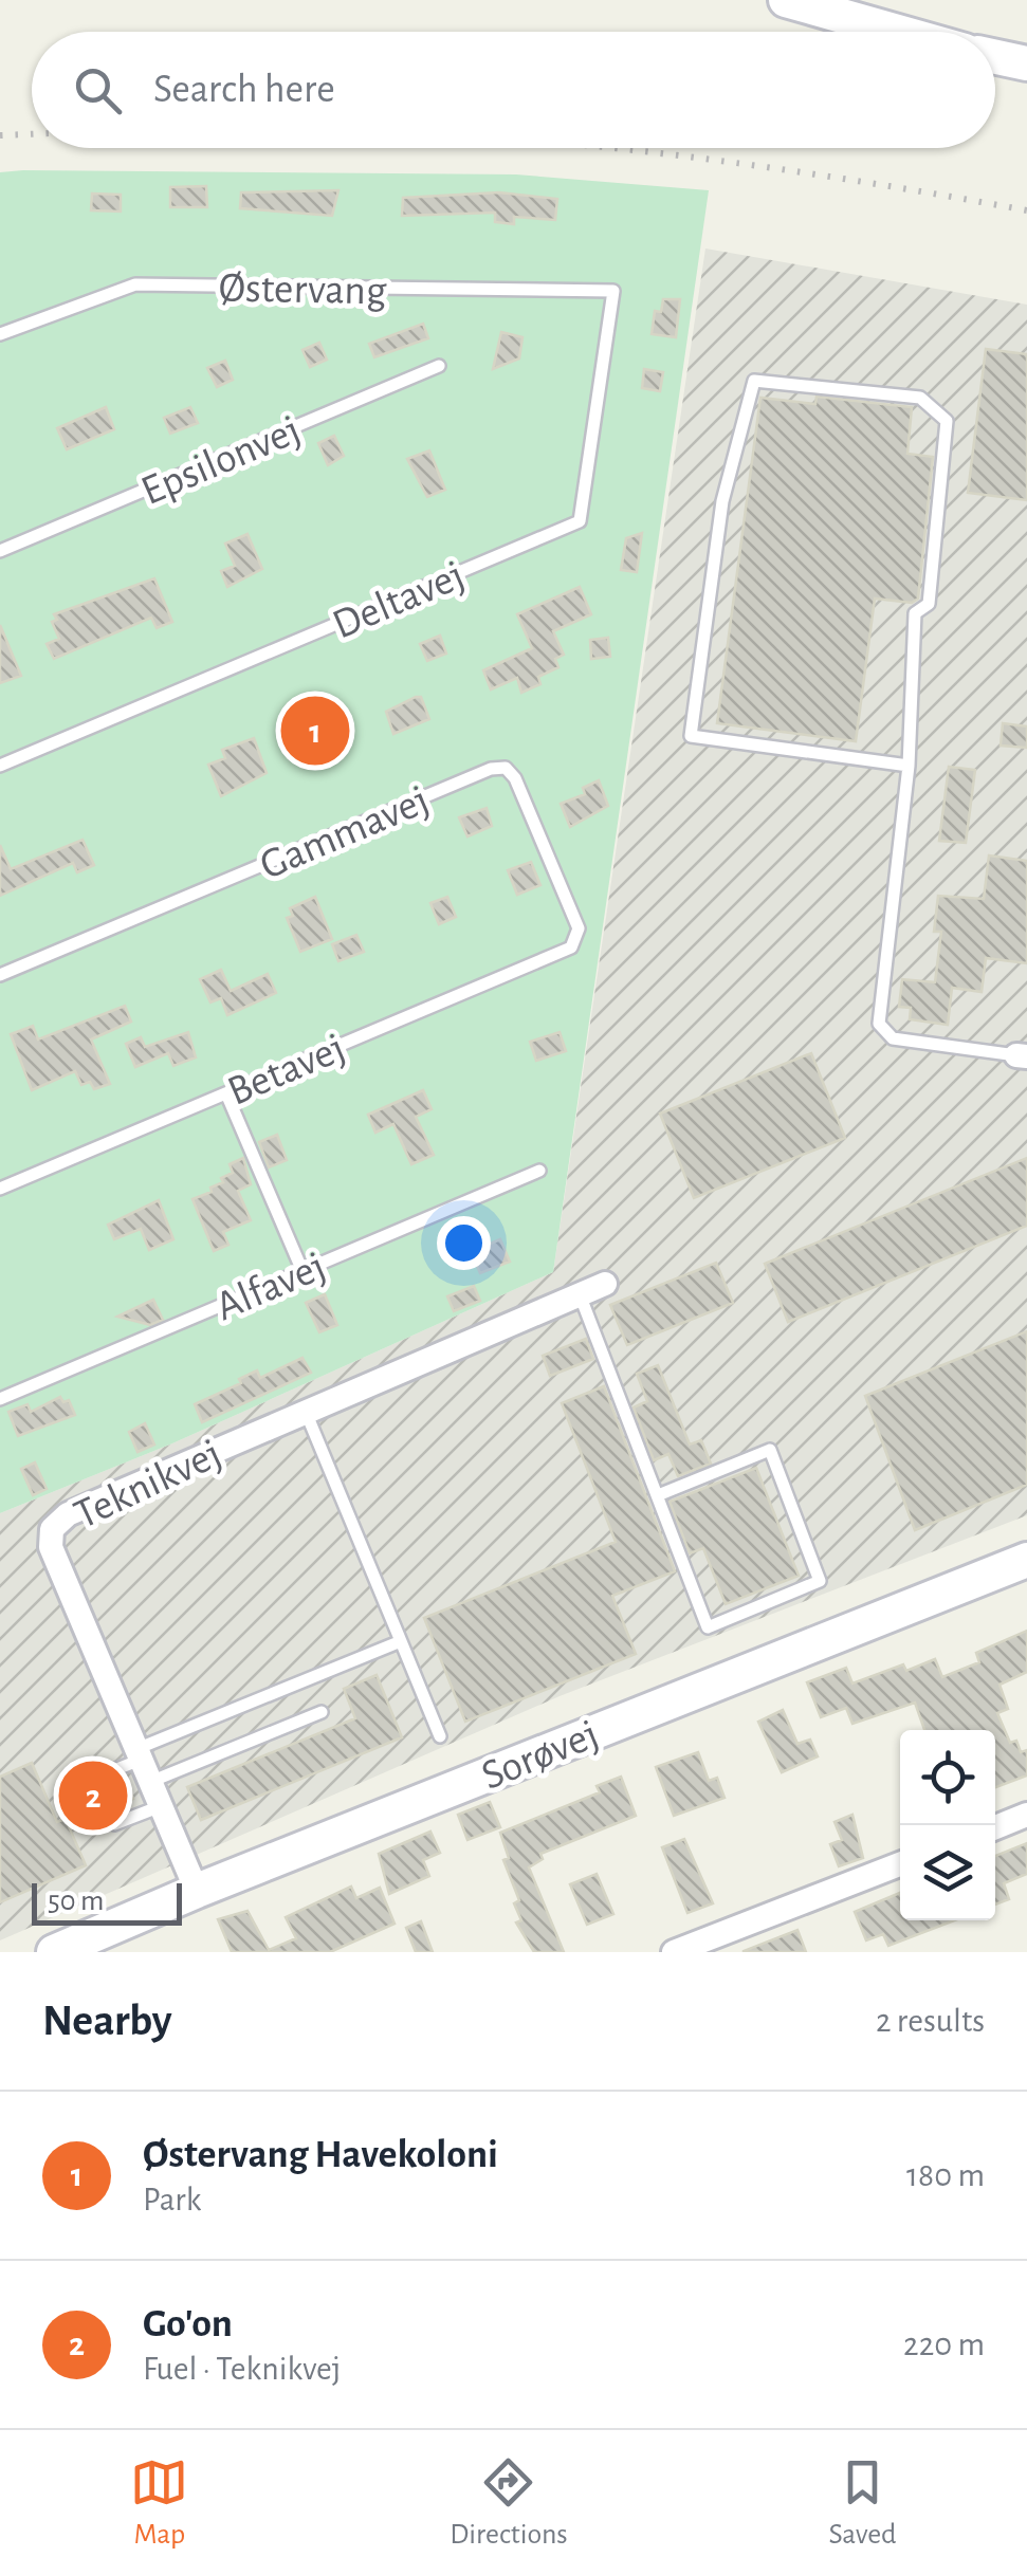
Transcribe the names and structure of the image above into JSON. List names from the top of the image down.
{
  "streets": {
    "street": ["Teknikvej", "Sorøvej"],
    "lane": [
      "Østervang",
      "Epsilonvej",
      "Deltavej",
      "Gammavej",
      "Betavej",
      "Alfavej"
    ]
  },
  "crossings": [
    ["Østervang", "Deltavej"],
    ["Gammavej", "Betavej"],
    ["Teknikvej", "Sorøvej"]
  ],
  "scale_bar": "50 m",
  "page": {
    "search": "Search here",
    "pins": ["1", "2"],
    "scale": "50 m",
    "heading": ["Nearby", "2 results"],
    "list": [
      {
        "mark": "1",
        "name": "Østervang Havekoloni",
        "note": "Park",
        "value": "180 m"
      },
      {
        "mark": "2",
        "name": "Go'on",
        "note": "Fuel · Teknikvej",
        "value": "220 m"
      }
    ],
    "nav": ["Map", "Directions", "Saved"]
  }
}
